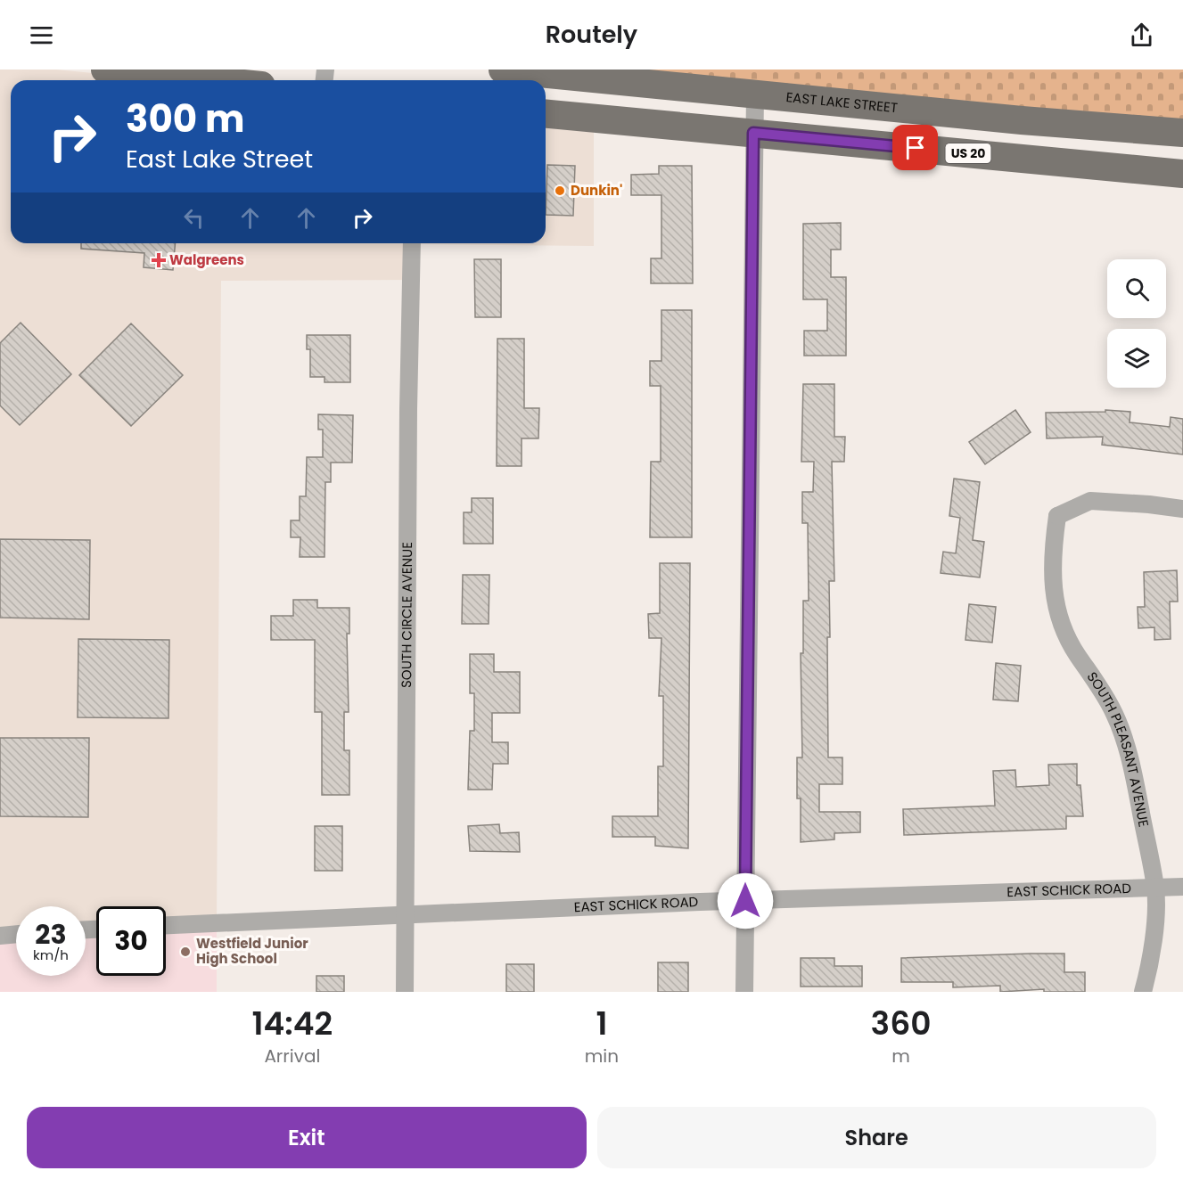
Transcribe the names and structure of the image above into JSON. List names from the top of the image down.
{
  "streets": {
    "main road": ["EAST LAKE STREET", "US 20"],
    "street": ["SOUTH CIRCLE AVENUE", "SOUTH PLEASANT AVENUE", "EAST SCHICK ROAD"]
  },
  "crossings": [
    ["SOUTH CIRCLE AVENUE", "EAST SCHICK ROAD"],
    ["SOUTH PLEASANT AVENUE", "EAST SCHICK ROAD"]
  ],
  "places": {
    "other": ["Dunkin'", "Westfield Junior High School"],
    "health": ["Walgreens"]
  },
  "page": {
    "header": "Routely",
    "turn": ["300 m", "East Lake Street"],
    "speed": "23 km/h",
    "limit": "30",
    "eta": [
      "14:42",
      "Arrival",
      "1",
      "min",
      "360",
      "m"
    ],
    "buttons": ["Exit", "Share"]
  }
}
